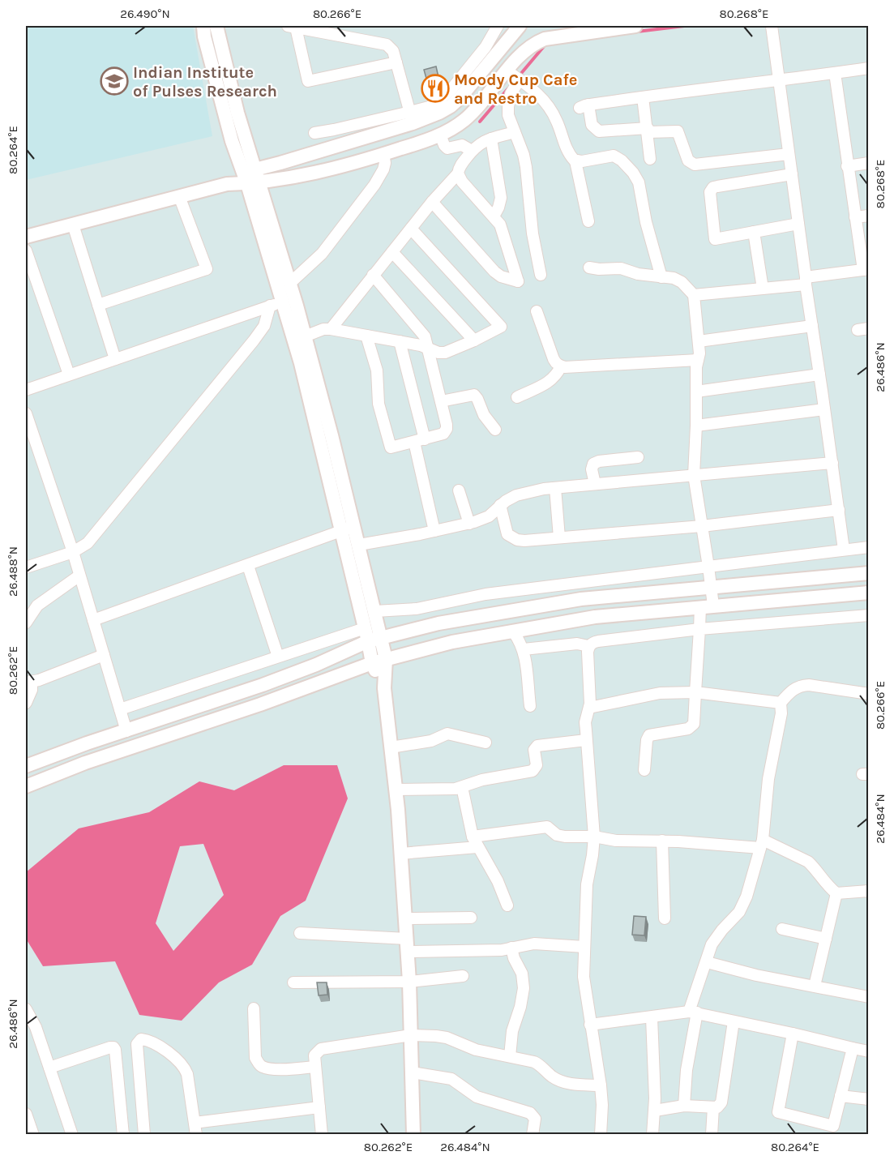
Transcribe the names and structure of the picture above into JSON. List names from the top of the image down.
{
  "places": {
    "school or university": ["Indian Institute of Pulses Research"],
    "restaurant": ["Moody Cup Cafe and Restro"]
  },
  "coordinates": [
    "26.490°N",
    "80.266°E",
    "80.268°E",
    "80.264°E",
    "26.486°N",
    "26.488°N",
    "80.262°E",
    "26.484°N"
  ]
}
